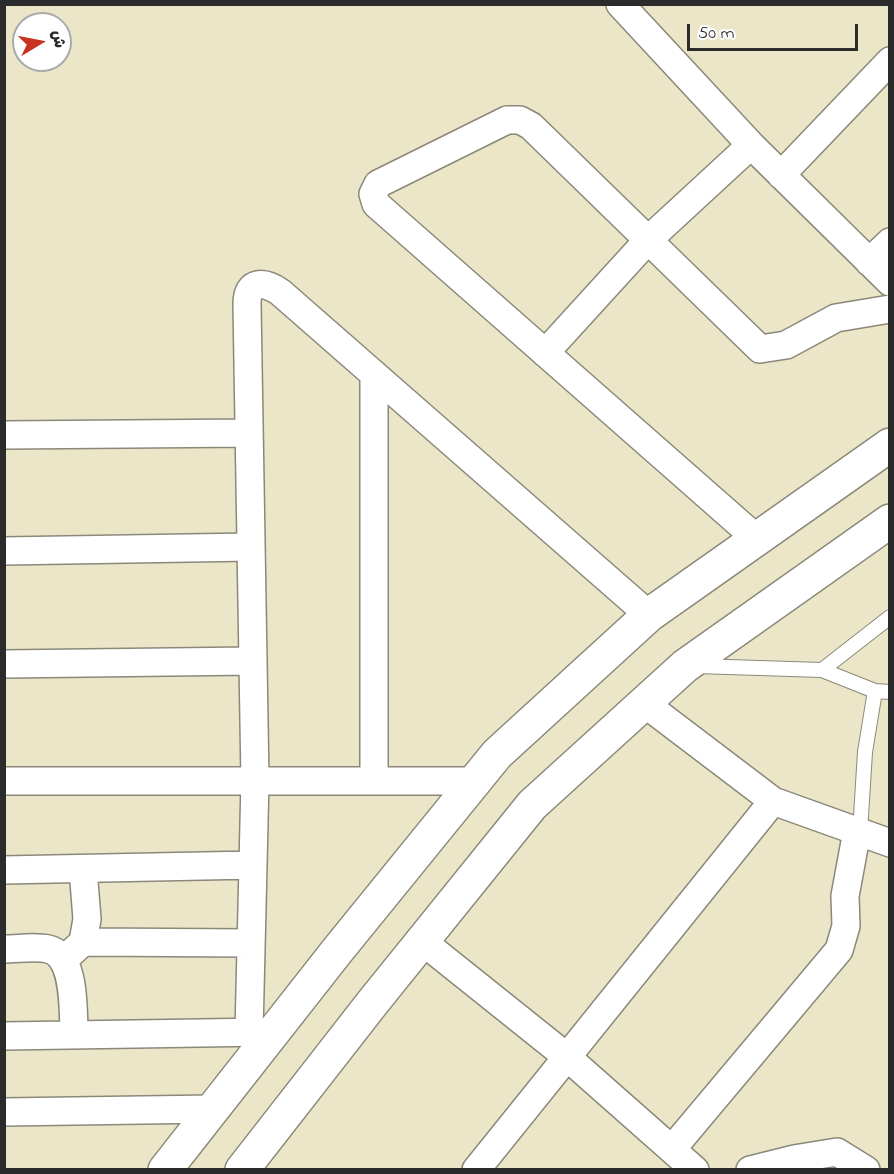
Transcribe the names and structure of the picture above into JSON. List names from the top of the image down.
{
  "scale_bar": "50 m",
  "north": "right"
}
